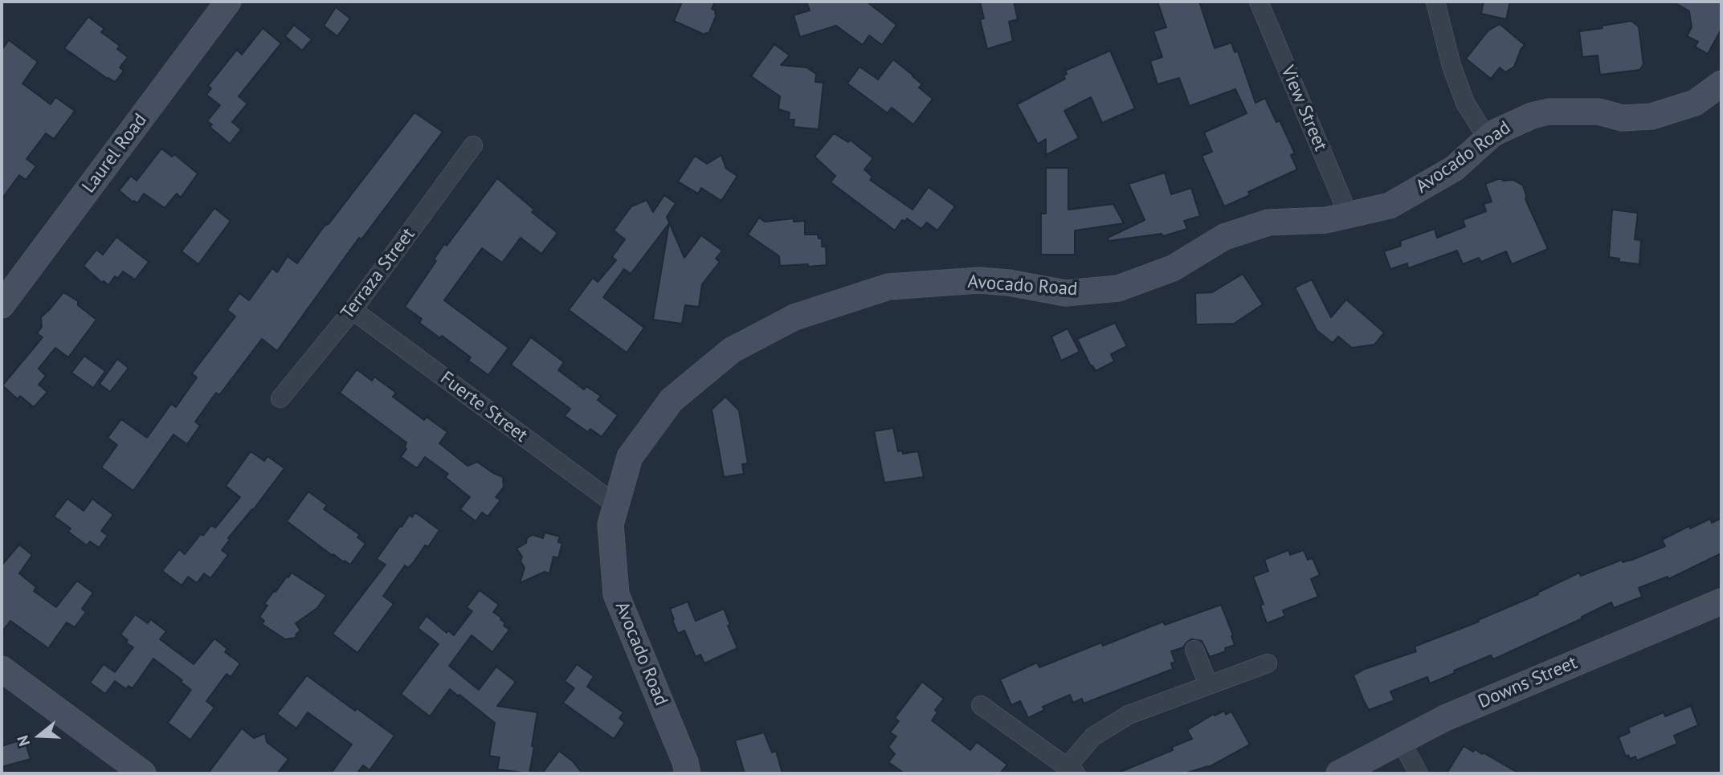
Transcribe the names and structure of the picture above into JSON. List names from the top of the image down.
{
  "streets": {
    "street": [
      "View Street",
      "Laurel Road",
      "Avocado Road",
      "Terraza Street",
      "Fuerte Street",
      "Downs Street"
    ]
  },
  "crossings": [
    ["View Street", "Avocado Road"],
    ["Avocado Road", "Fuerte Street"],
    ["Terraza Street", "Fuerte Street"]
  ],
  "north": "left"
}
